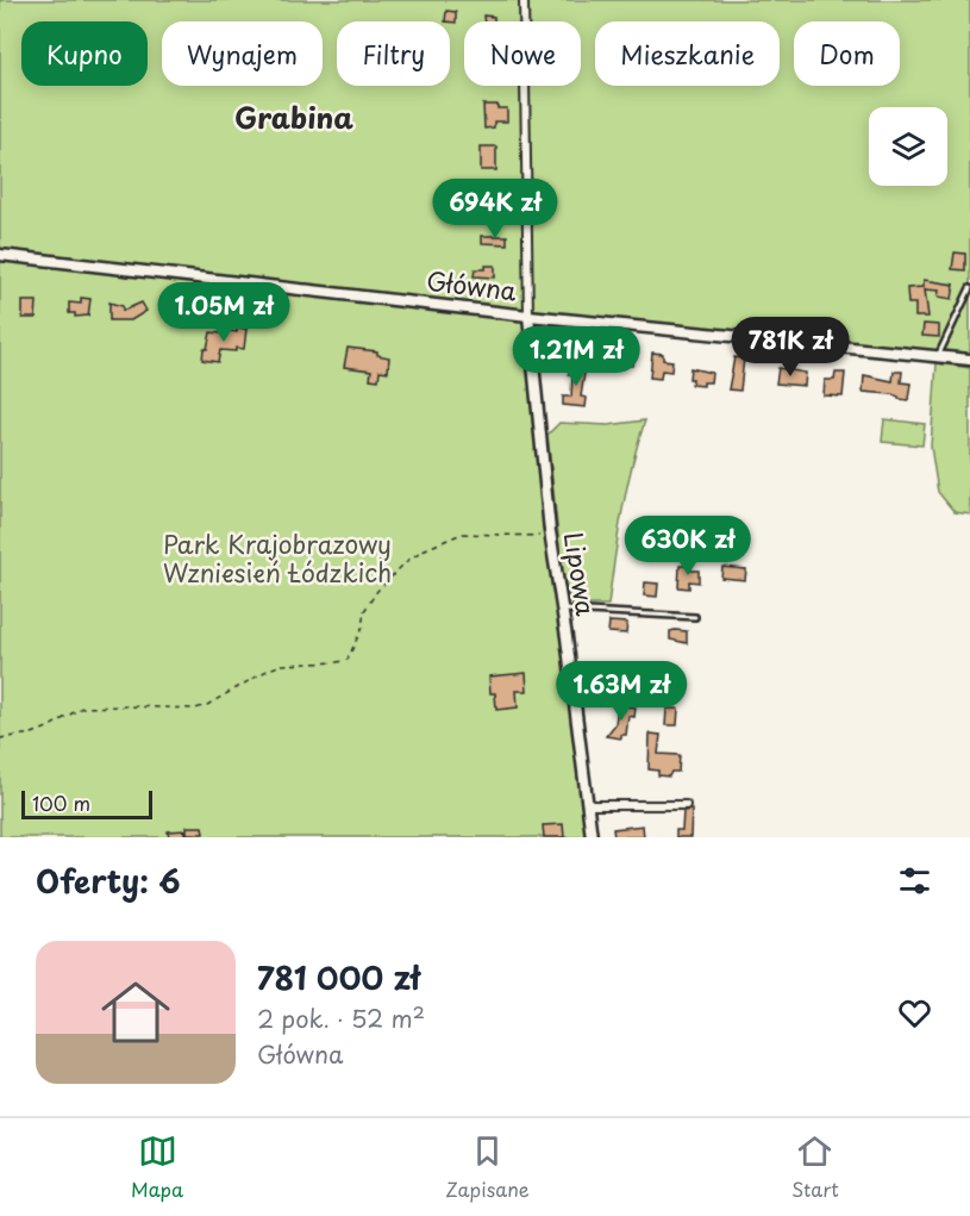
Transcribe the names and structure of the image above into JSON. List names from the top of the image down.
{
  "streets": {
    "street": ["Główna", "Lipowa"]
  },
  "crossings": [
    ["Główna", "Lipowa"]
  ],
  "districts": ["Grabina"],
  "parks": ["Park Krajobrazowy Wzniesień Łódzkich"],
  "scale_bar": "100 m",
  "page": {
    "chip": [
      "Kupno",
      "Wynajem",
      "Filtry",
      "Nowe",
      "Mieszkanie",
      "Dom"
    ],
    "price": [
      "694K zł",
      "1.05M zł",
      "781K zł",
      "1.21M zł",
      "630K zł",
      "1.63M zł"
    ],
    "scale": "100 m",
    "heading": "Oferty: 6",
    "list": [
      {
        "name": "781 000 zł",
        "note": "2 pok. · 52 m² · Główna"
      }
    ],
    "tabs": ["Mapa", "Zapisane", "Start"]
  }
}
